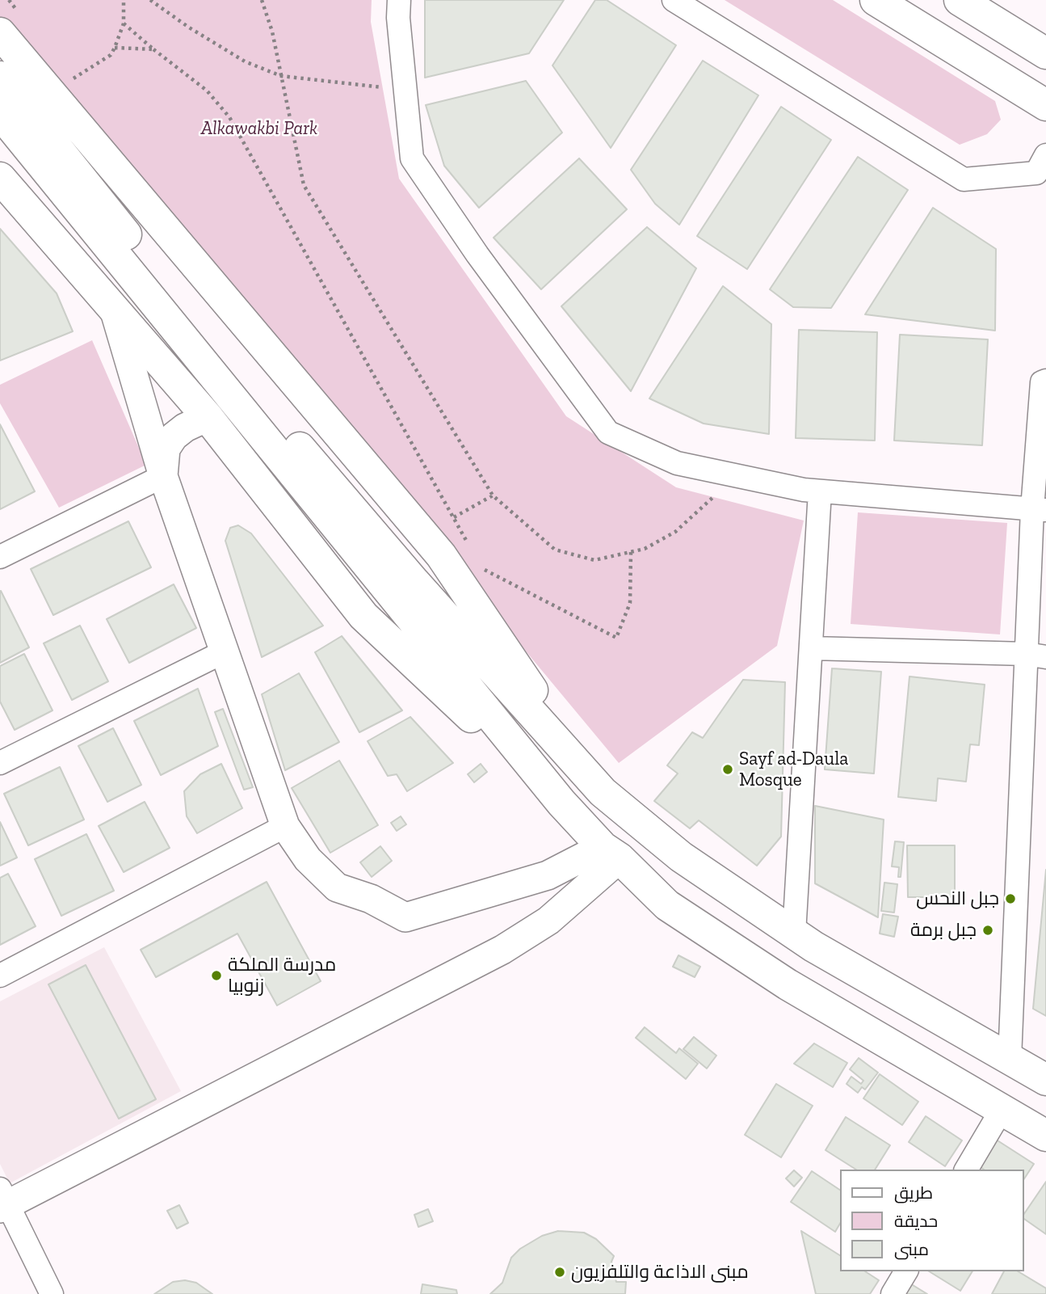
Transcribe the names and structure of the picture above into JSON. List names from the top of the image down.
{
  "parks": ["Alkawakbi Park"],
  "places": [
    "Sayf ad-Daula Mosque",
    "جبل النحس",
    "جبل برمة",
    "مدرسة الملكة زنوبيا",
    "مبنى الاذاعة والتلفزيون"
  ],
  "legend": ["طريق", "حديقة", "مبنى"]
}
